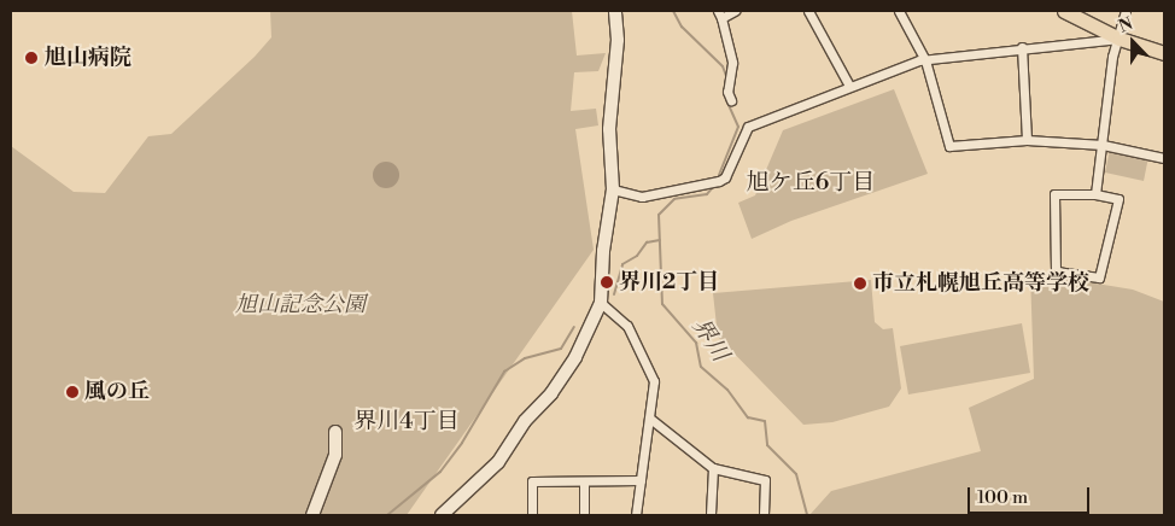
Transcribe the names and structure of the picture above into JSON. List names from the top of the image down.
{
  "districts": ["旭ケ丘6丁目", "界川4丁目"],
  "water": ["界川"],
  "parks": ["旭山記念公園"],
  "places": [
    "旭山病院",
    "界川2丁目",
    "市立札幌旭丘高等学校",
    "風の丘"
  ],
  "scale_bar": "100 m",
  "north": "top"
}
